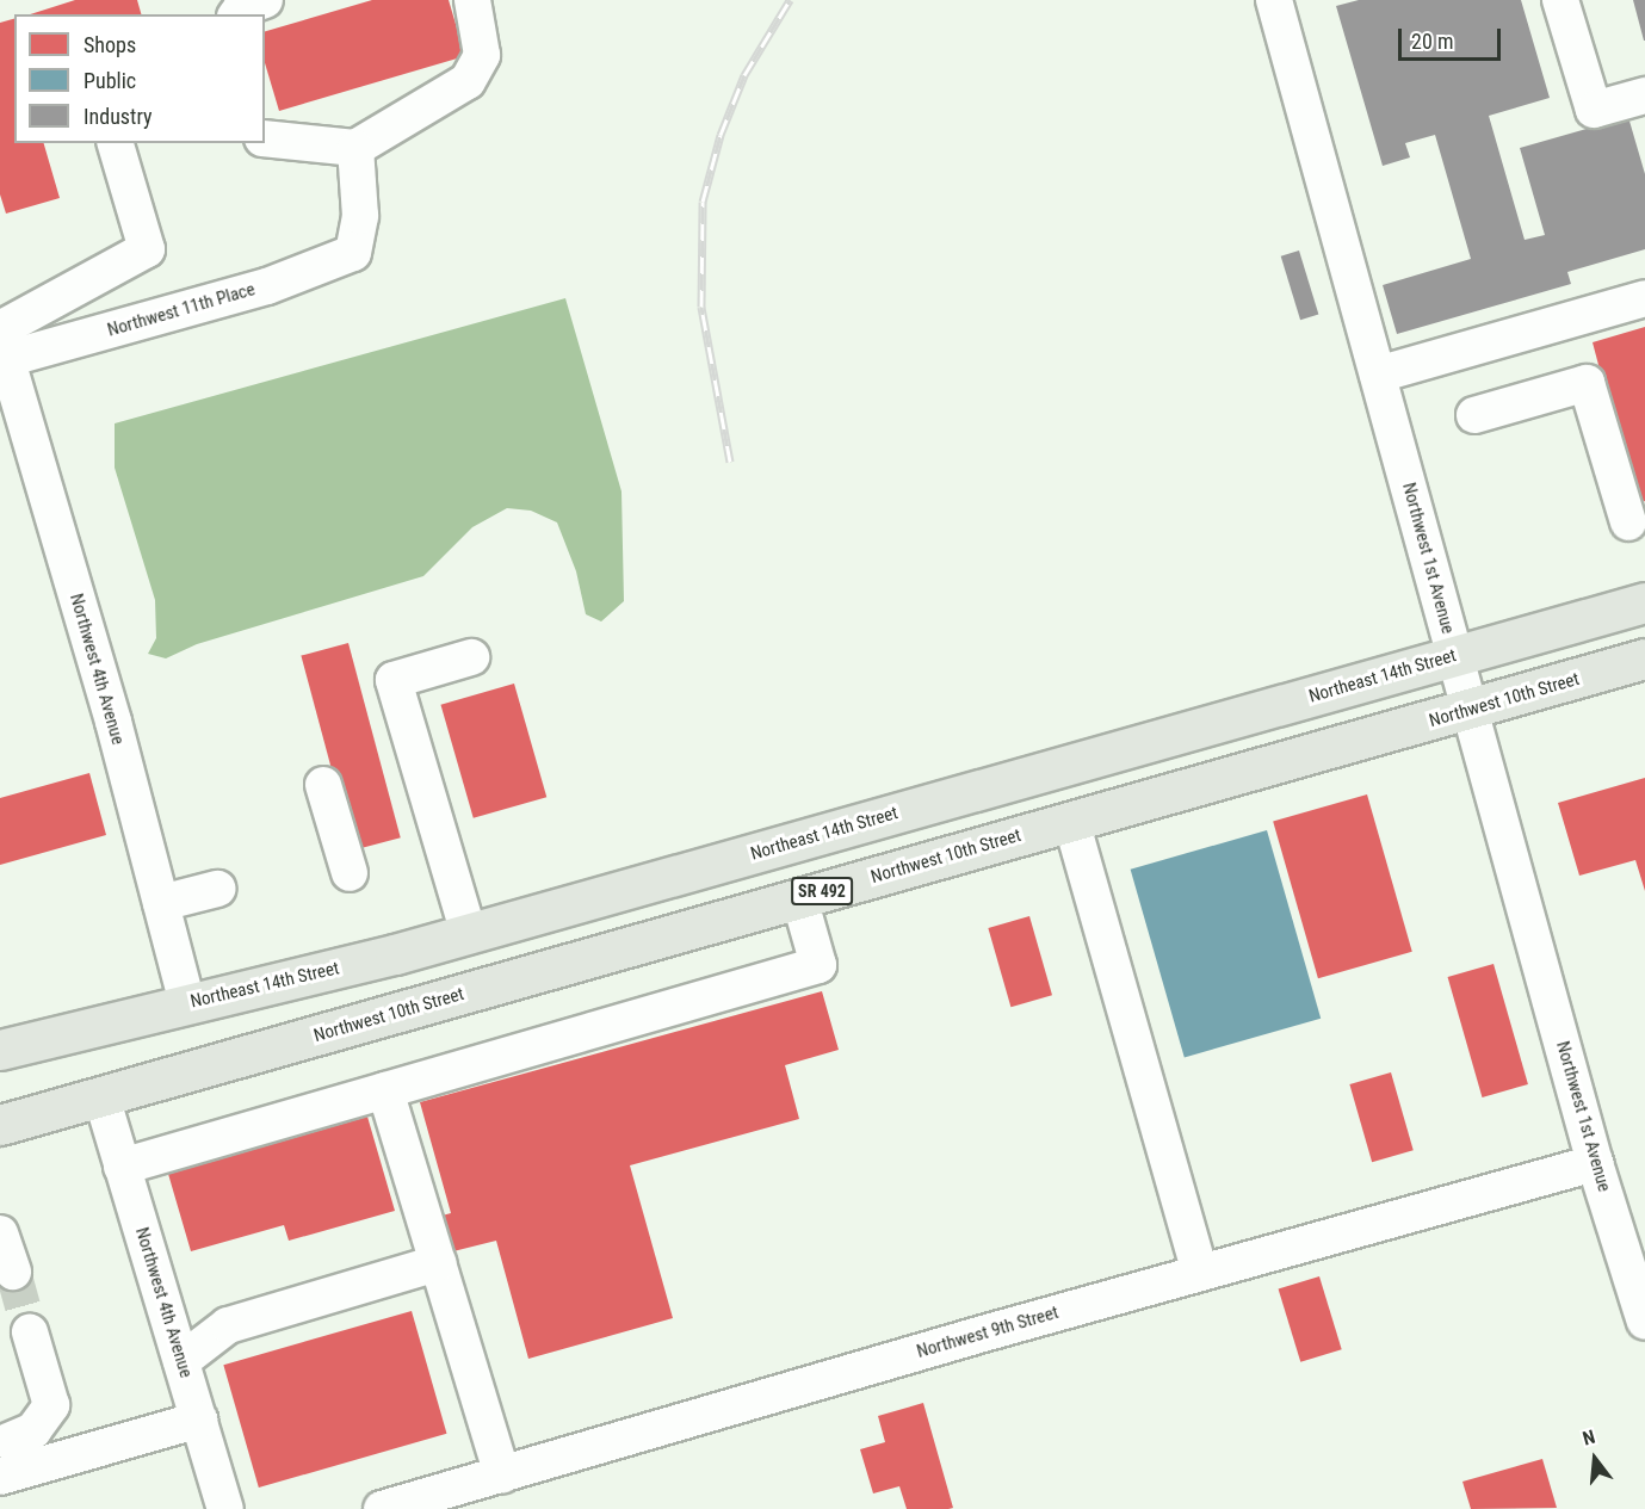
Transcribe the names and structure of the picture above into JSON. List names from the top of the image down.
{
  "streets": {
    "main road": ["Northeast 14th Street", "Northwest 10th Street", "SR 492"],
    "street": [
      "Northwest 11th Place",
      "Northwest 1st Avenue",
      "Northwest 4th Avenue",
      "Northwest 9th Street"
    ]
  },
  "crossings": [
    ["Northwest 11th Place", "Northwest 4th Avenue"],
    ["Northwest 1st Avenue", "Northeast 14th Street"],
    ["Northwest 1st Avenue", "Northwest 10th Street"],
    ["Northwest 1st Avenue", "Northwest 9th Street"],
    ["Northwest 4th Avenue", "Northeast 14th Street"],
    ["Northwest 4th Avenue", "Northwest 10th Street"]
  ],
  "legend": ["Shops", "Public", "Industry"],
  "scale_bar": "20 m",
  "north": "top"
}
